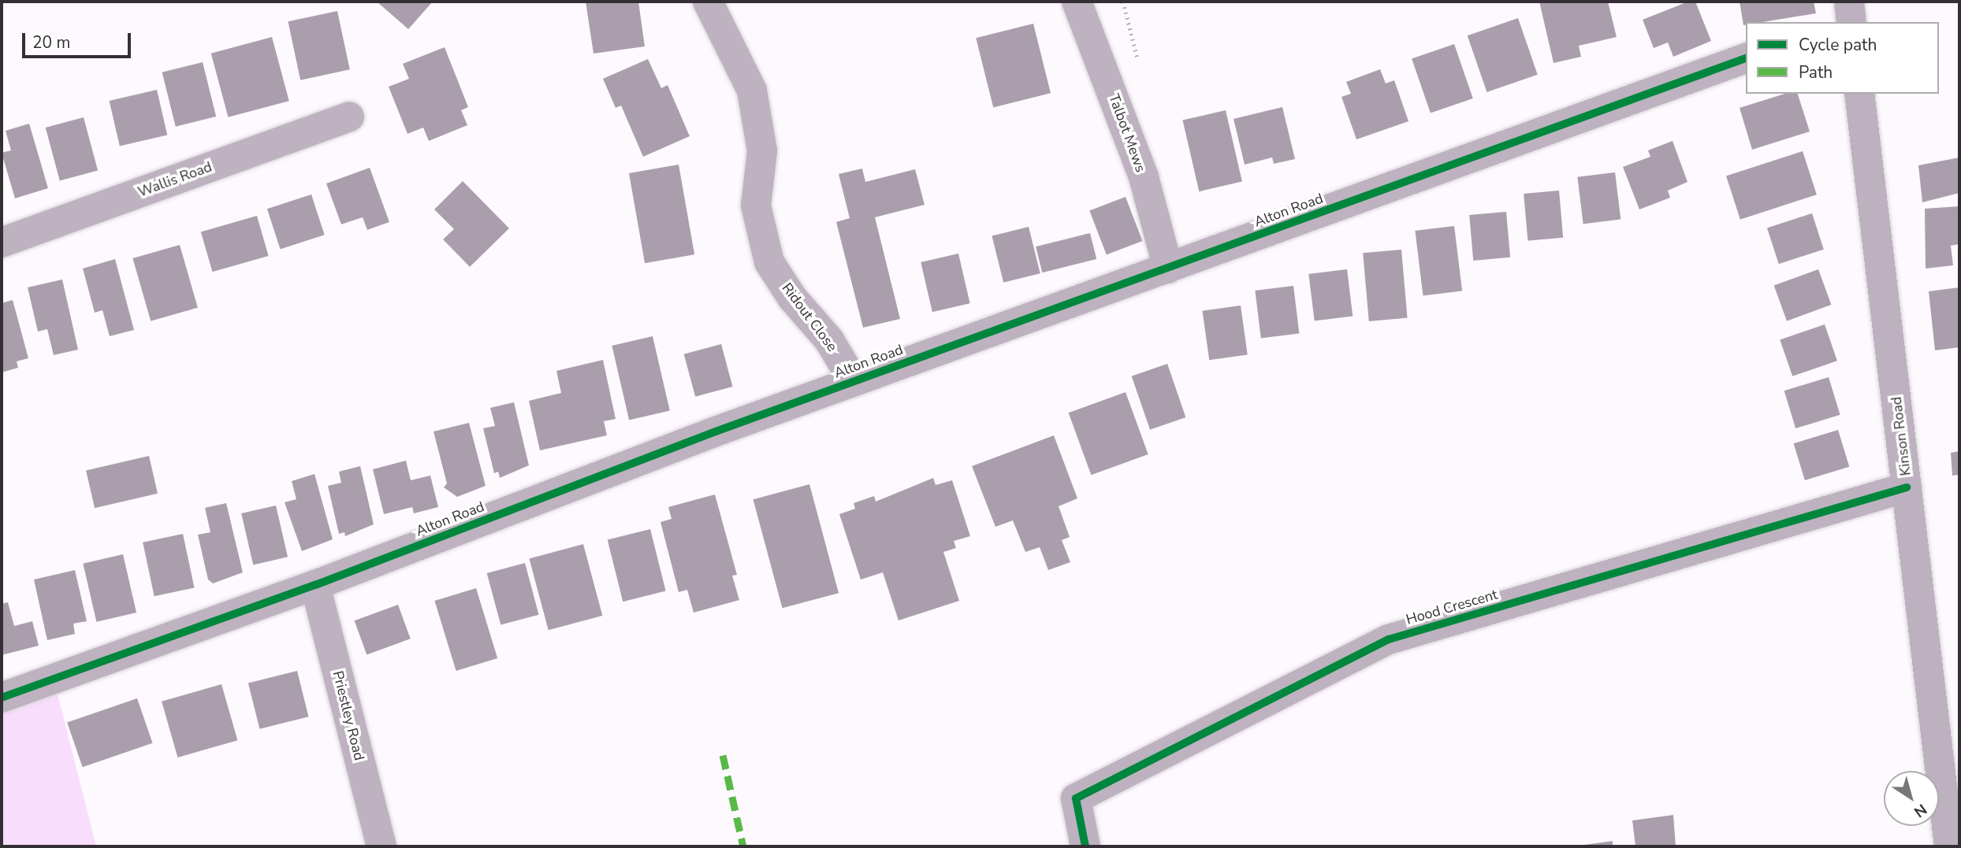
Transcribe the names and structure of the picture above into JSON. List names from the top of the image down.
{
  "streets": {
    "street": [
      "Talbot Mews",
      "Wallis Road",
      "Alton Road",
      "Ridout Close",
      "Kinson Road",
      "Hood Crescent",
      "Priestley Road"
    ]
  },
  "crossings": [
    ["Talbot Mews", "Alton Road"],
    ["Alton Road", "Ridout Close"],
    ["Alton Road", "Priestley Road"],
    ["Kinson Road", "Hood Crescent"]
  ],
  "legend": ["Cycle path", "Path"],
  "scale_bar": "20 m",
  "north": "bottom right"
}
